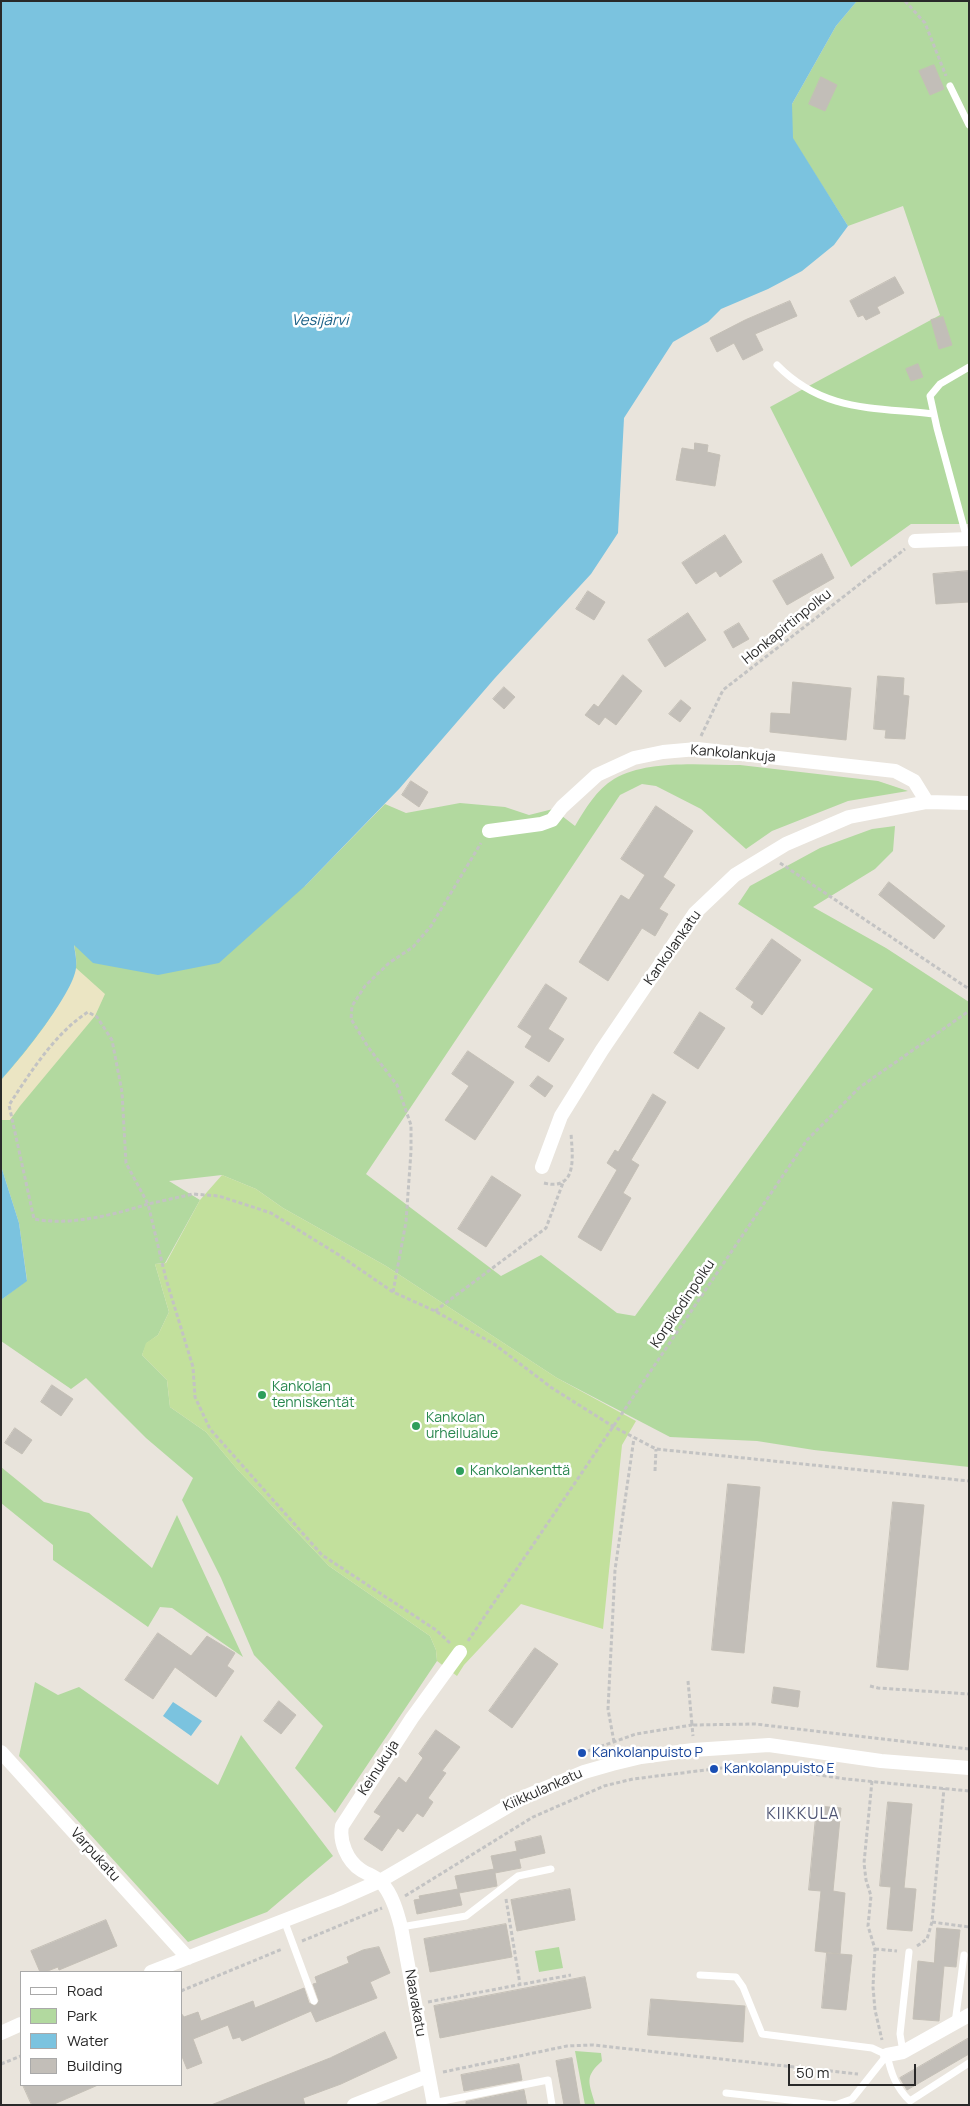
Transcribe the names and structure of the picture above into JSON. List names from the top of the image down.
{
  "streets": {
    "street": [
      "Kankolankuja",
      "Kankolankatu",
      "Keinukuja",
      "Kiikkulankatu",
      "Varpukatu",
      "Naavakatu"
    ],
    "path": ["Honkapirtinpolku", "Korpikodinpolku"]
  },
  "crossings": [
    ["Honkapirtinpolku", "Kankolankuja"],
    ["Kankolankuja", "Kankolankatu"],
    ["Korpikodinpolku", "Keinukuja"],
    ["Keinukuja", "Kiikkulankatu"],
    ["Keinukuja", "Naavakatu"],
    ["Kiikkulankatu", "Varpukatu"],
    ["Kiikkulankatu", "Naavakatu"]
  ],
  "districts": ["KIIKKULA"],
  "water": ["Vesijärvi"],
  "places": [
    "Kankolan tenniskentät",
    "Kankolan urheilualue",
    "Kankolankenttä",
    "Kankolanpuisto P",
    "Kankolanpuisto E"
  ],
  "legend": [
    "Road",
    "Park",
    "Water",
    "Building"
  ],
  "scale_bar": "50 m"
}
